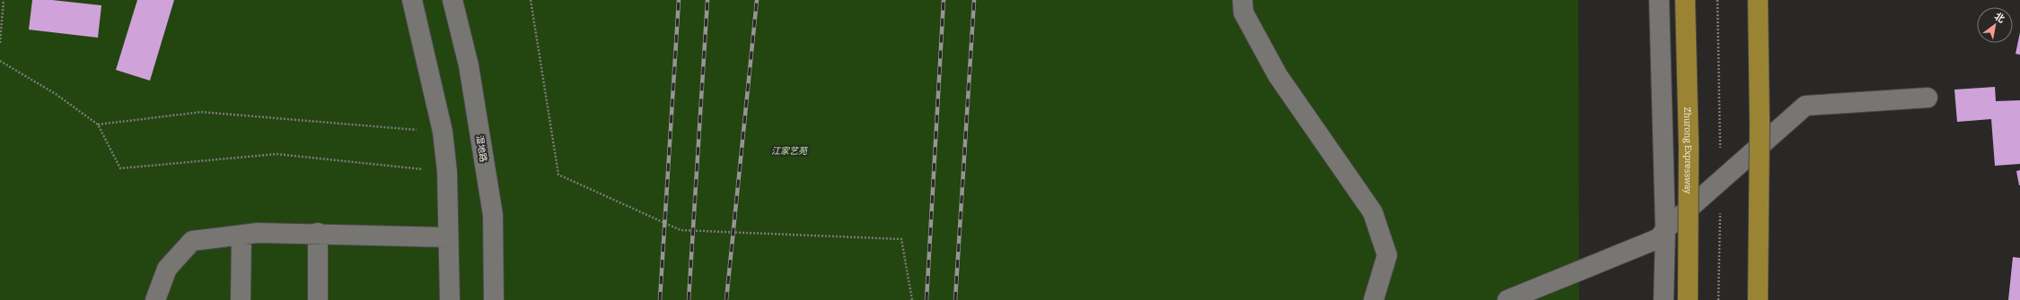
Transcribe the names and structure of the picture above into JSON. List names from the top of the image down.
{
  "streets": {
    "highway": ["Zhurong Expressway"],
    "street": ["湿地路"]
  },
  "parks": ["江家艺苑"],
  "north": "top right"
}
